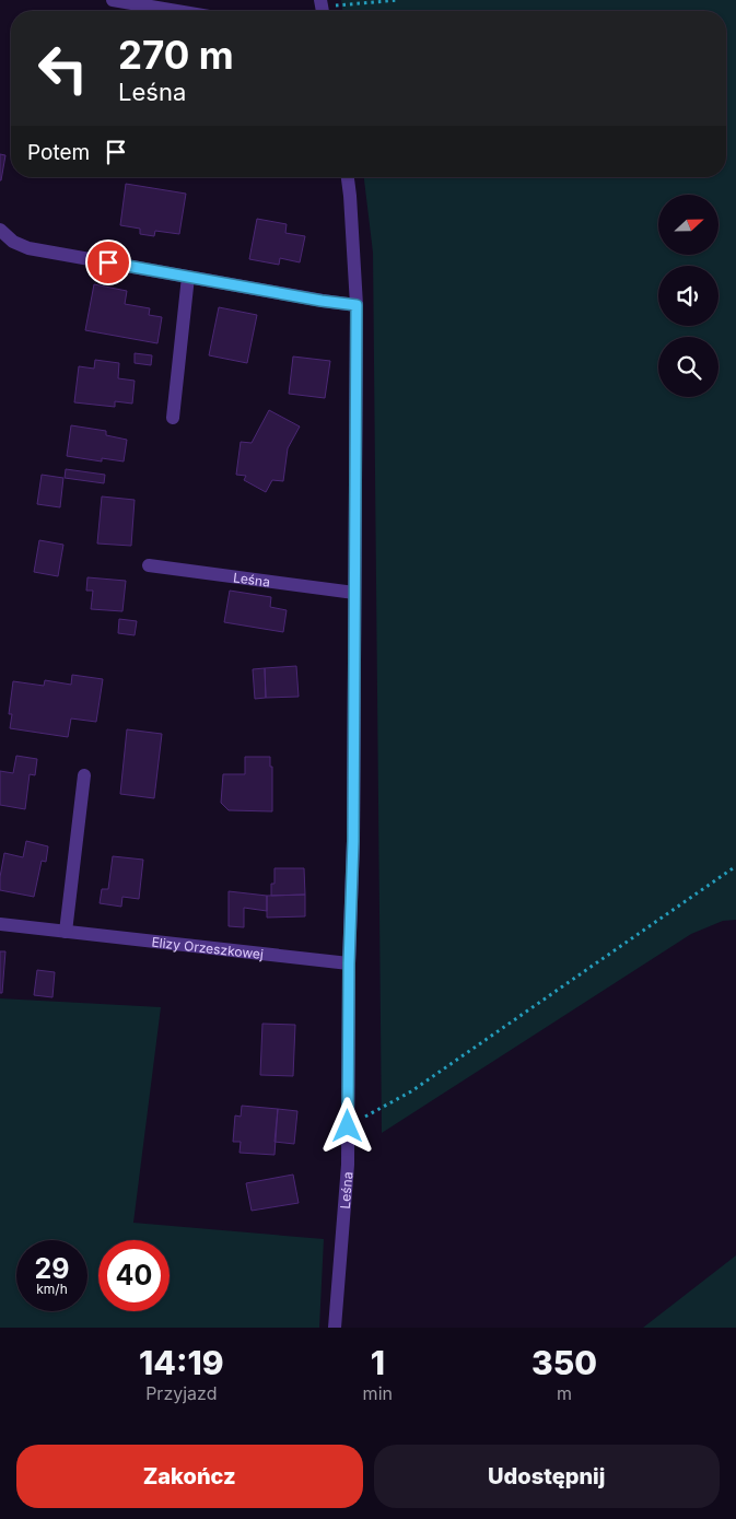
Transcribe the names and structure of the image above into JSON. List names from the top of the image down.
{
  "streets": {
    "street": ["Leśna", "Elizy Orzeszkowej"]
  },
  "crossings": [
    ["Leśna", "Elizy Orzeszkowej"]
  ],
  "north": "right",
  "page": {
    "turn": ["270 m", "Leśna"],
    "then": "Potem",
    "speed": "29 km/h",
    "limit": "40",
    "eta": [
      "14:19",
      "Przyjazd",
      "1",
      "min",
      "350",
      "m"
    ],
    "buttons": ["Zakończ", "Udostępnij"]
  }
}
